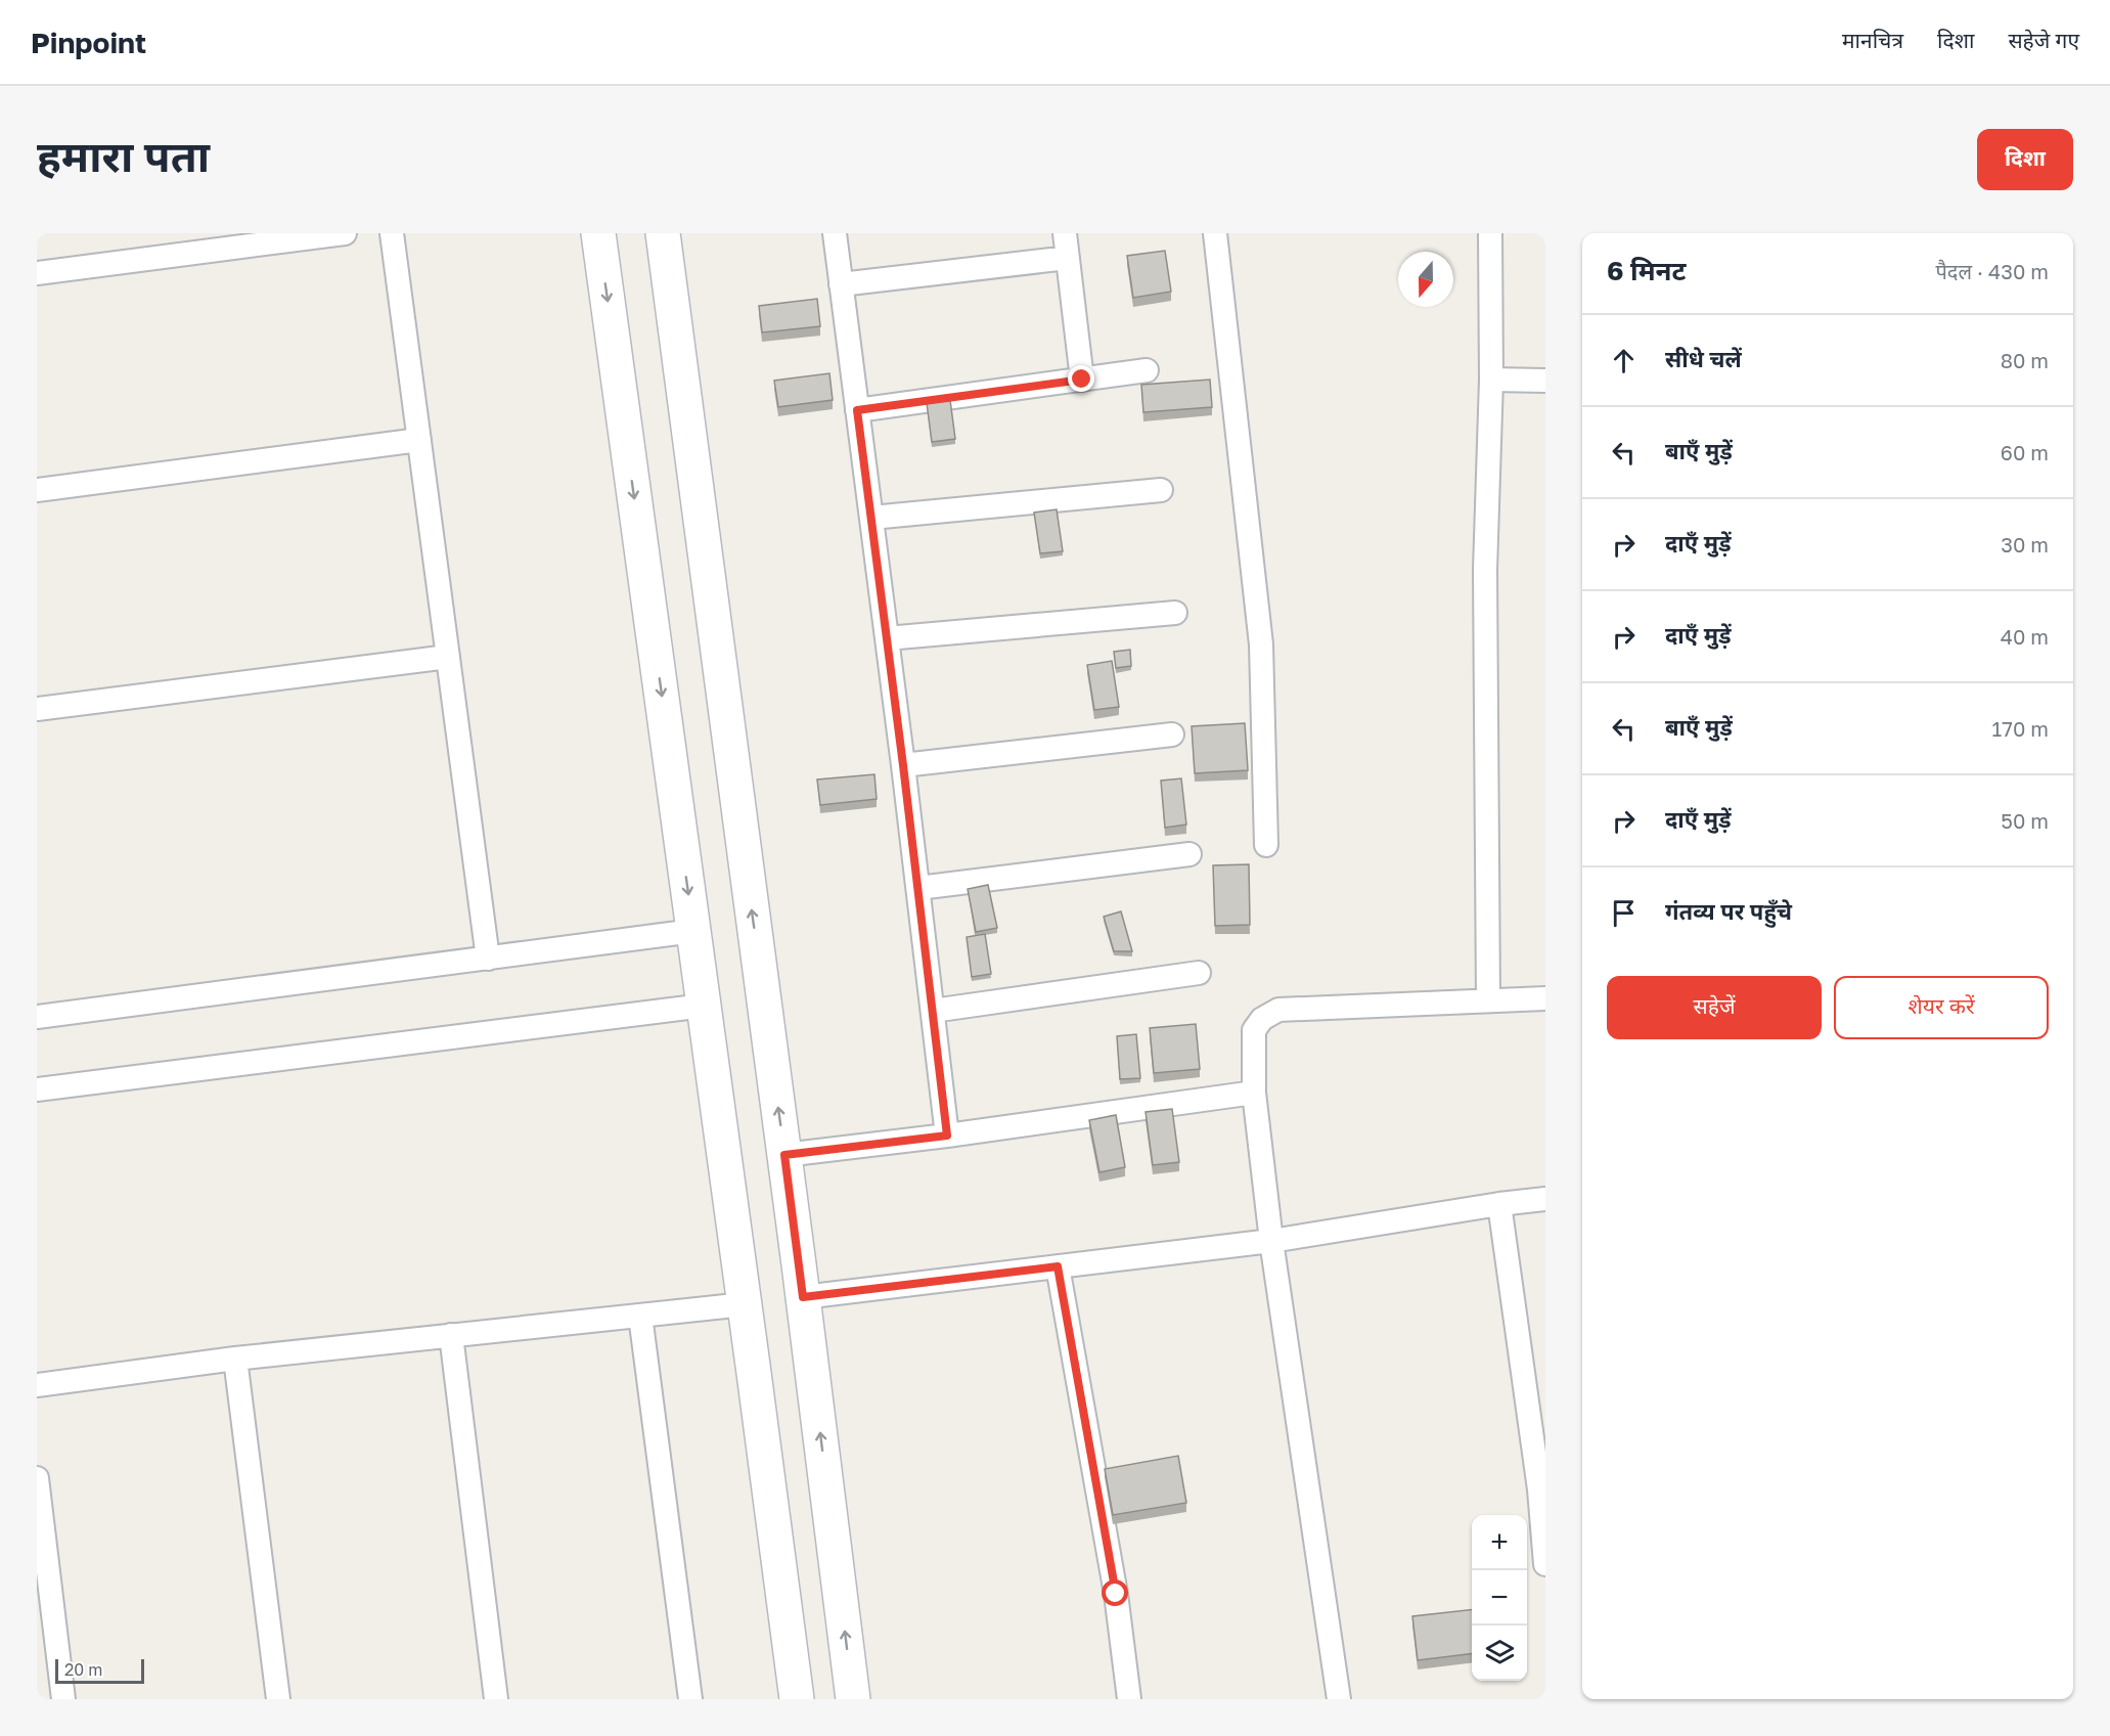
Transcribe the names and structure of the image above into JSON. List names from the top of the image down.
{
  "scale_bar": "20 m",
  "north": "bottom",
  "page": {
    "header": "Pinpoint",
    "nav": ["मानचित्र", "दिशा", "सहेजे गए"],
    "buttons": [
      "दिशा",
      ["सहेजें", "शेयर करें"]
    ],
    "title": "हमारा पता",
    "heading": ["6 मिनट", "पैदल · 430 m"],
    "list": [
      ["सीधे चलें", "80 m"],
      ["बाएँ मुड़ें", "60 m"],
      ["दाएँ मुड़ें", "30 m"],
      ["दाएँ मुड़ें", "40 m"],
      ["बाएँ मुड़ें", "170 m"],
      ["दाएँ मुड़ें", "50 m"],
      "गंतव्य पर पहुँचे"
    ],
    "map_buttons": ["+", "−"],
    "scale": "20 m"
  }
}
